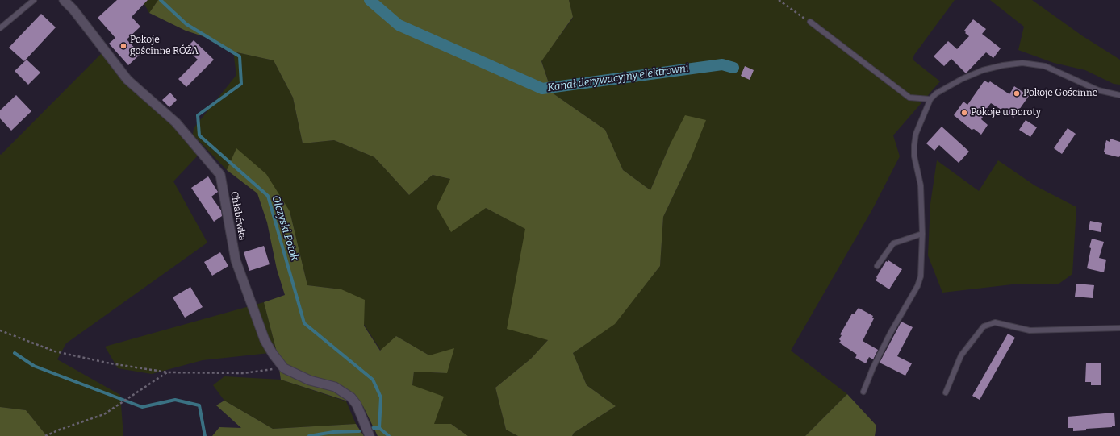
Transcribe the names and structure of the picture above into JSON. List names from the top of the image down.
{
  "streets": {
    "street": ["Chłabówka"]
  },
  "water": ["Kanał derywacyjny elektrowni", "Olczyski Potok"],
  "places": ["Pokoje gościnne RÓŻA", "Pokoje Gościnne", "Pokoje u Doroty"]
}
